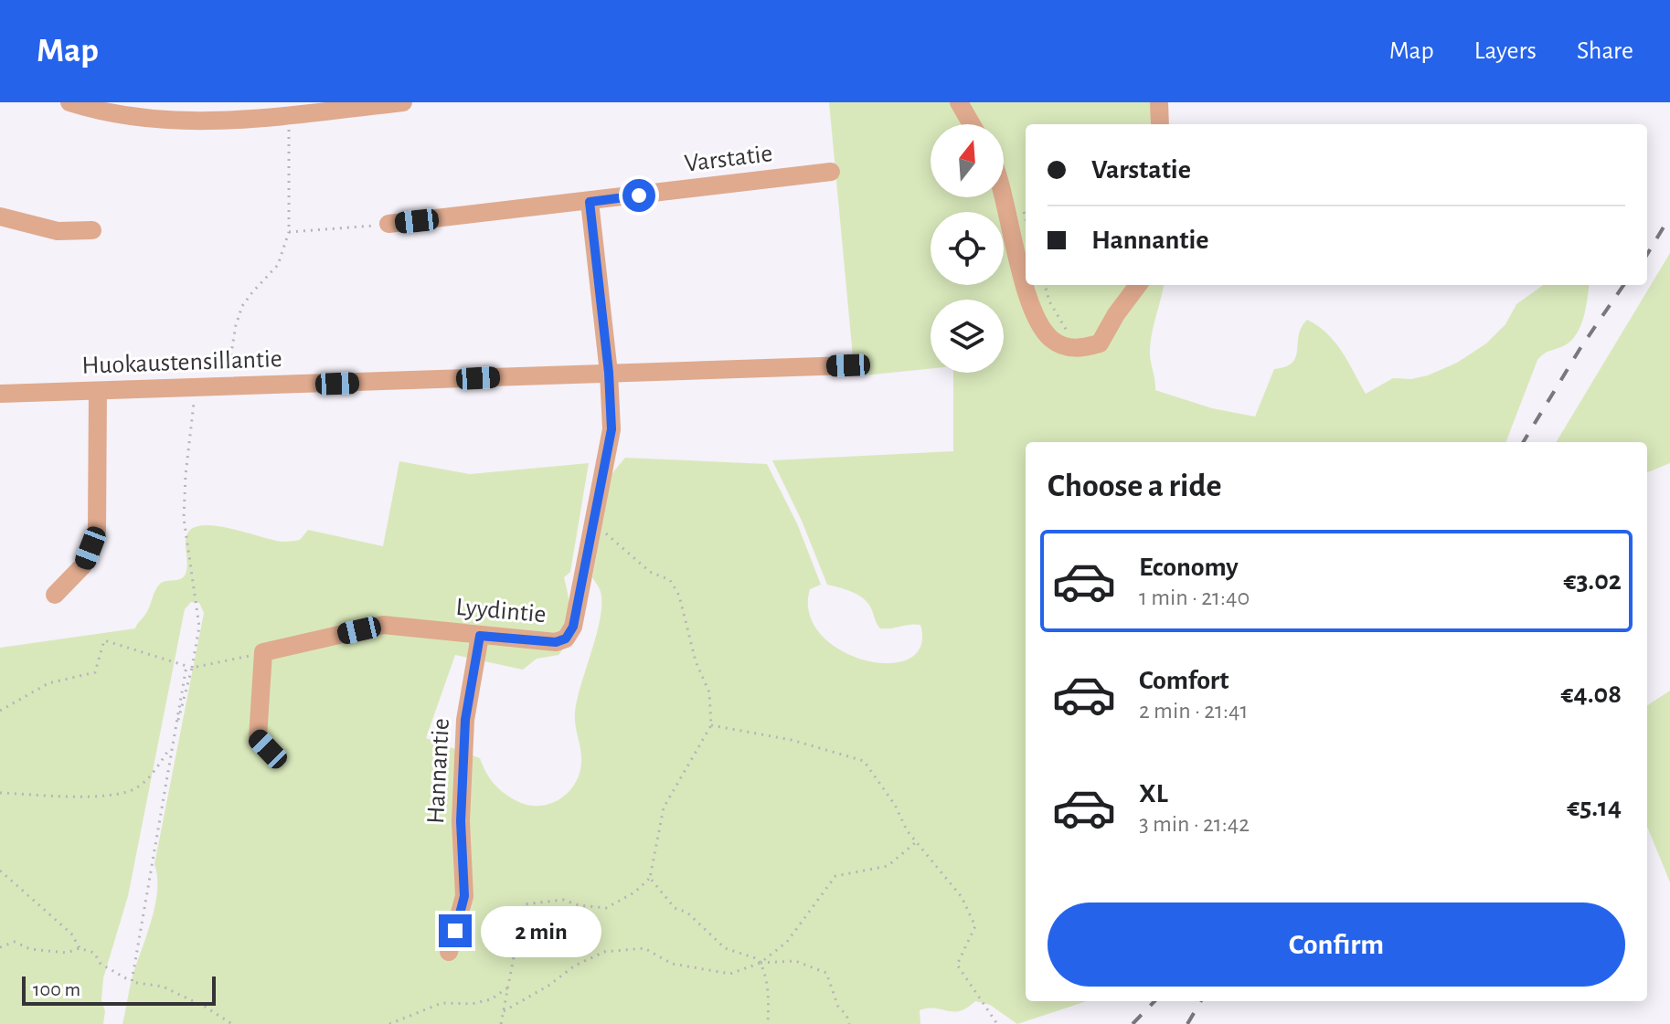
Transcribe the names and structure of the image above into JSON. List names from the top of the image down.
{
  "streets": {
    "street": [
      "Varstatie",
      "Huokaustensillantie",
      "Lyydintie",
      "Hannantie"
    ]
  },
  "crossings": [
    ["Huokaustensillantie", "Lyydintie"],
    ["Lyydintie", "Hannantie"]
  ],
  "scale_bar": "100 m",
  "north": "top",
  "page": {
    "header": "Map",
    "nav": ["Map", "Layers", "Share"],
    "banner": ["Varstatie", "Hannantie"],
    "heading": "Choose a ride",
    "list": [
      {
        "name": "Economy",
        "note": "1 min · 21:40",
        "value": "€3.02"
      },
      {
        "name": "Comfort",
        "note": "2 min · 21:41",
        "value": "€4.08"
      },
      {
        "name": "XL",
        "note": "3 min · 21:42",
        "value": "€5.14"
      }
    ],
    "buttons": "Confirm",
    "bubble": "2 min",
    "scale": "100 m"
  }
}
